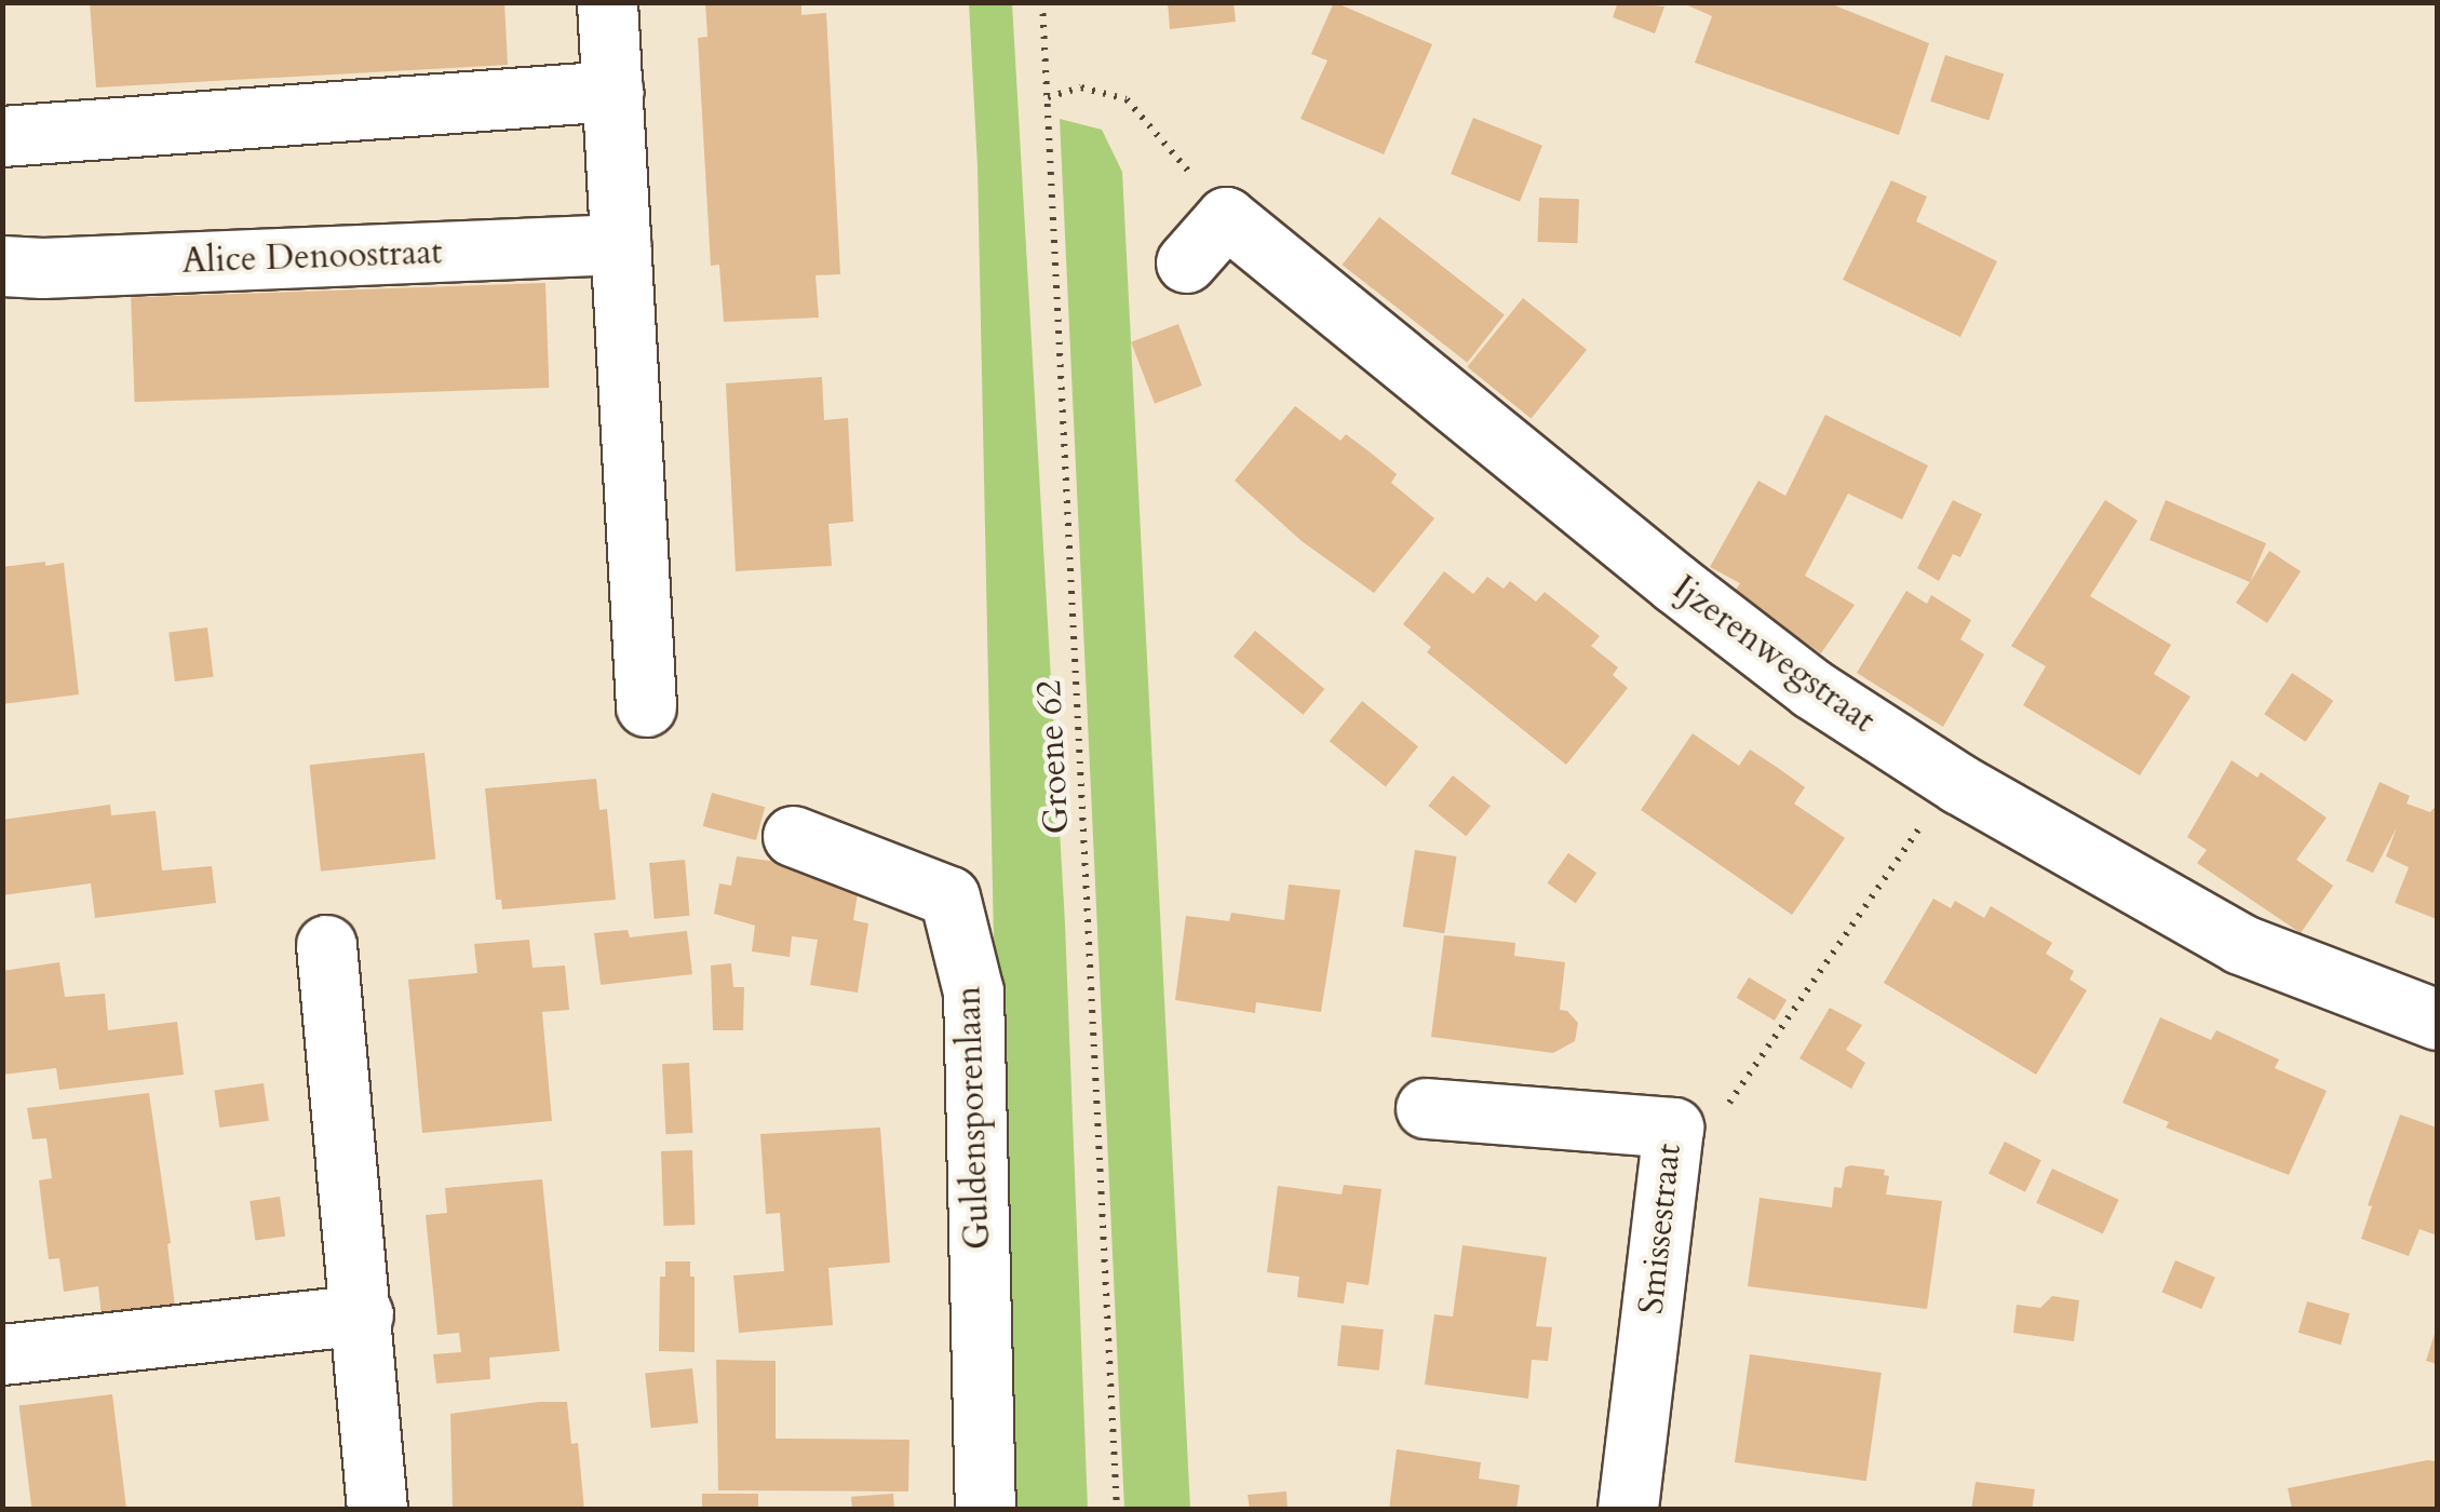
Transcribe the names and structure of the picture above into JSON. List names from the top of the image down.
{
  "streets": {
    "street": [
      "Alice Denoostraat",
      "Ijzerenwegstraat",
      "Guldensporenlaan",
      "Smissestraat"
    ],
    "path": ["Groene 62"]
  }
}
